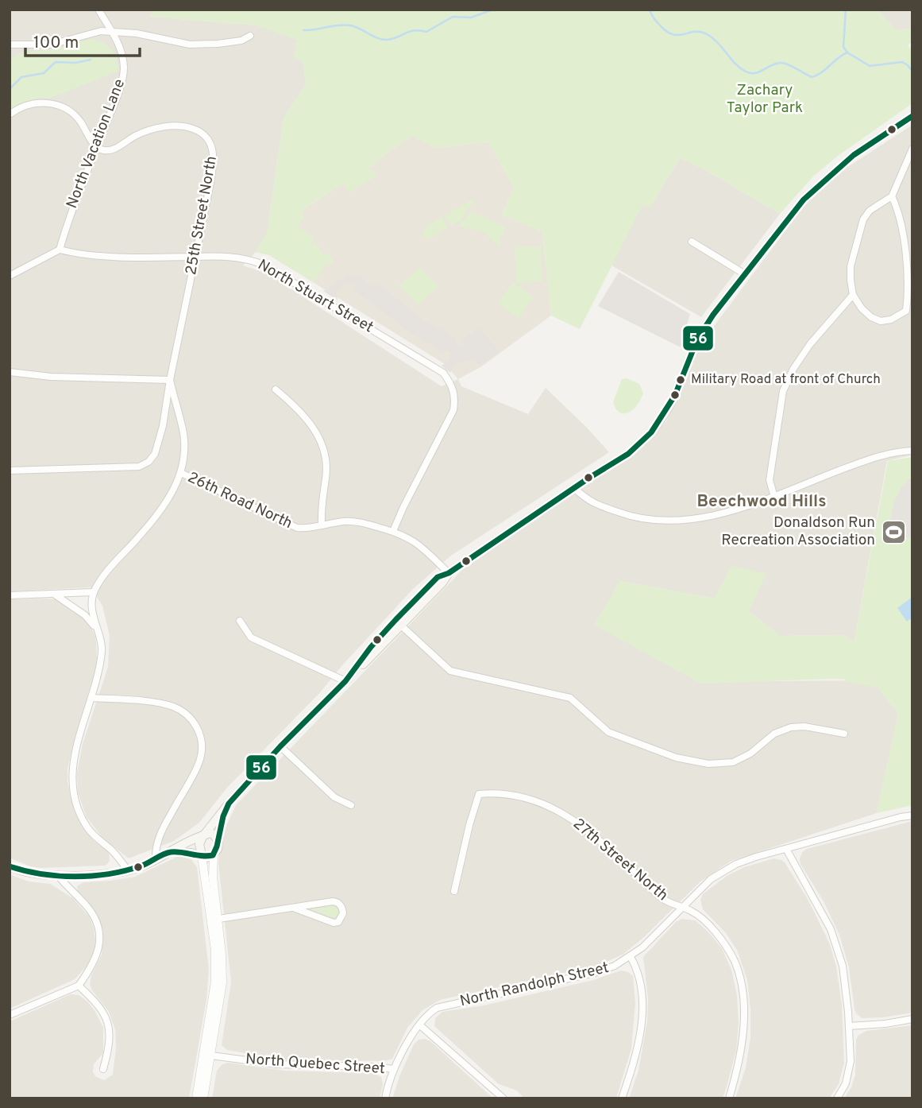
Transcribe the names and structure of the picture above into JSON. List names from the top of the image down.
{
  "streets": {
    "street": [
      "North Vacation Lane",
      "25th Street North",
      "North Stuart Street",
      "26th Road North",
      "27th Street North",
      "North Randolph Street",
      "North Quebec Street"
    ]
  },
  "crossings": [
    ["North Vacation Lane", "25th Street North"],
    ["North Vacation Lane", "North Stuart Street"],
    ["25th Street North", "North Stuart Street"],
    ["25th Street North", "26th Road North"],
    ["North Stuart Street", "26th Road North"],
    ["27th Street North", "North Randolph Street"]
  ],
  "districts": ["Beechwood Hills"],
  "parks": ["Zachary Taylor Park"],
  "places": {
    "other": ["Military Road at front of Church"],
    "sports": ["Donaldson Run Recreation Association"]
  },
  "lines": ["transit line 56"],
  "scale_bar": "100 m"
}
